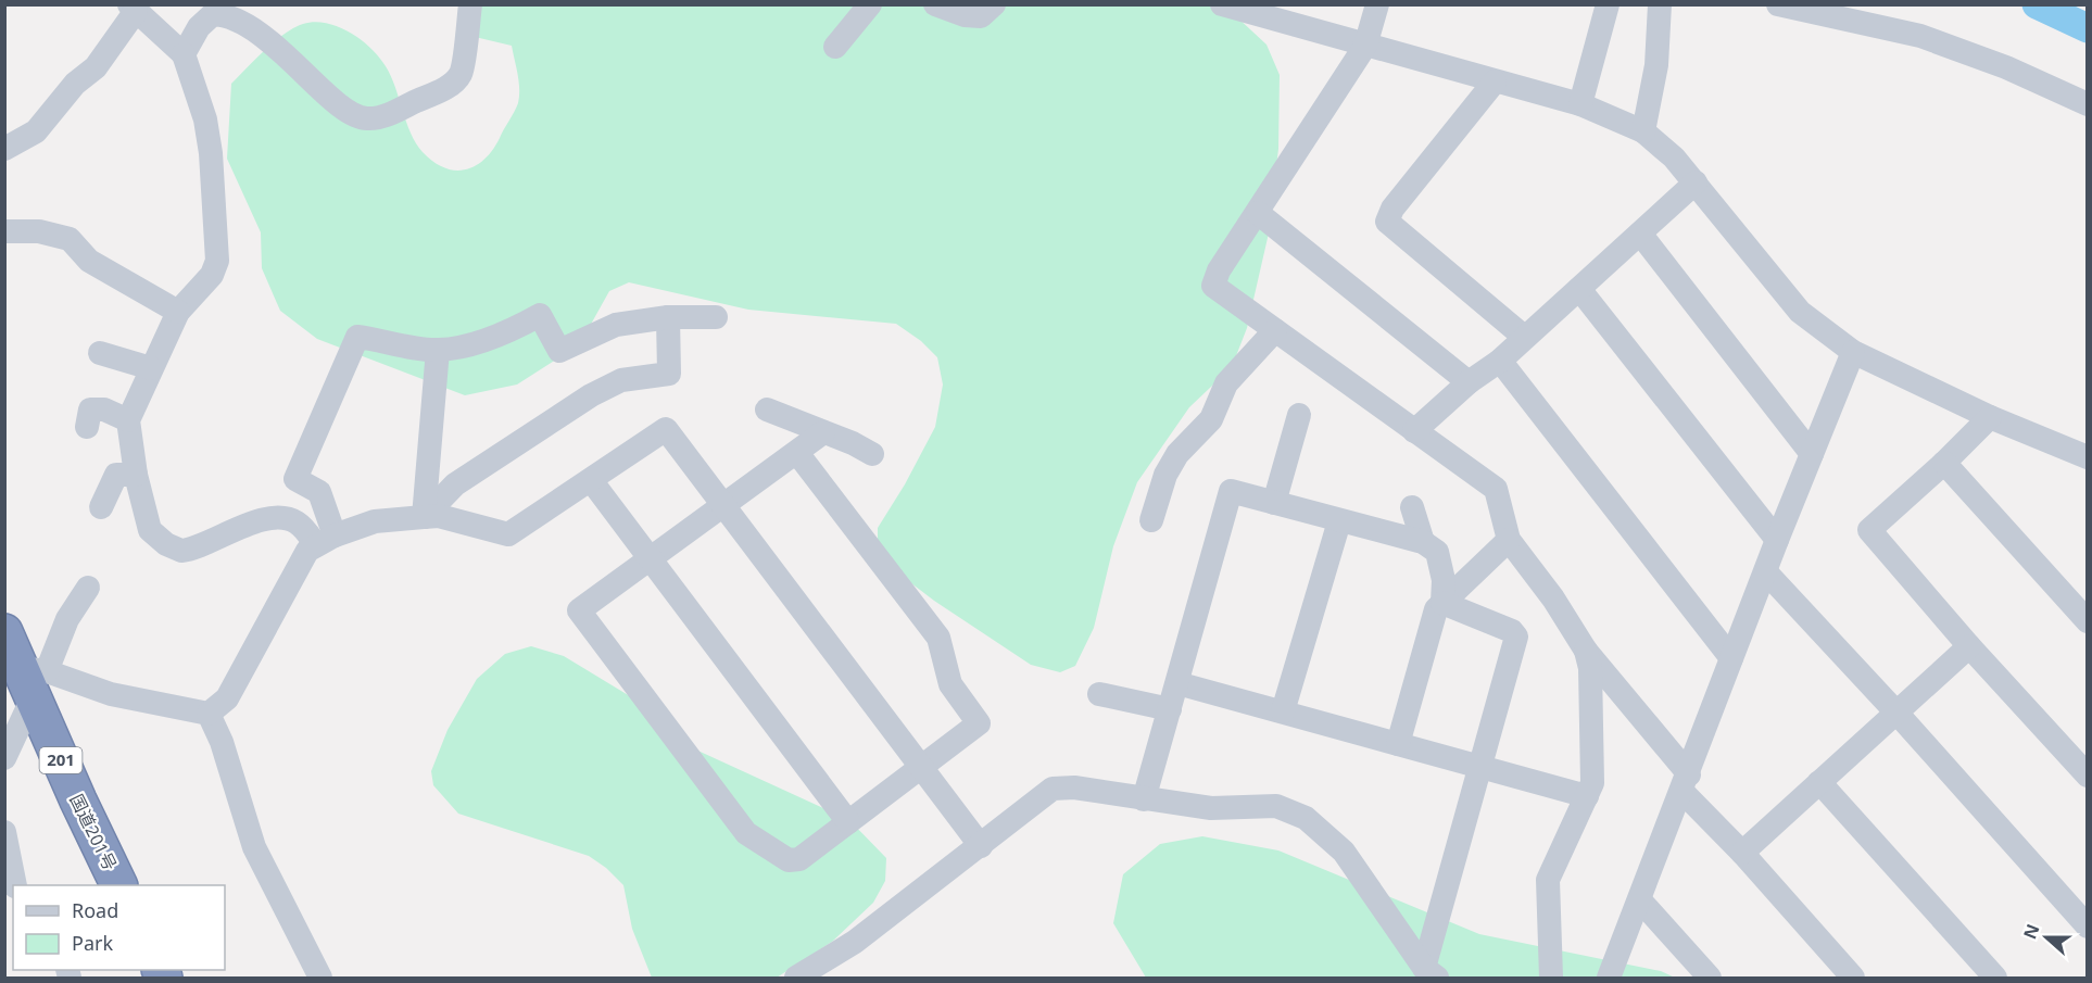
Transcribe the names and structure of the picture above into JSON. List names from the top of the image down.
{
  "streets": {
    "highway": ["201", "国道201号"]
  },
  "legend": ["Road", "Park"],
  "north": "left"
}
